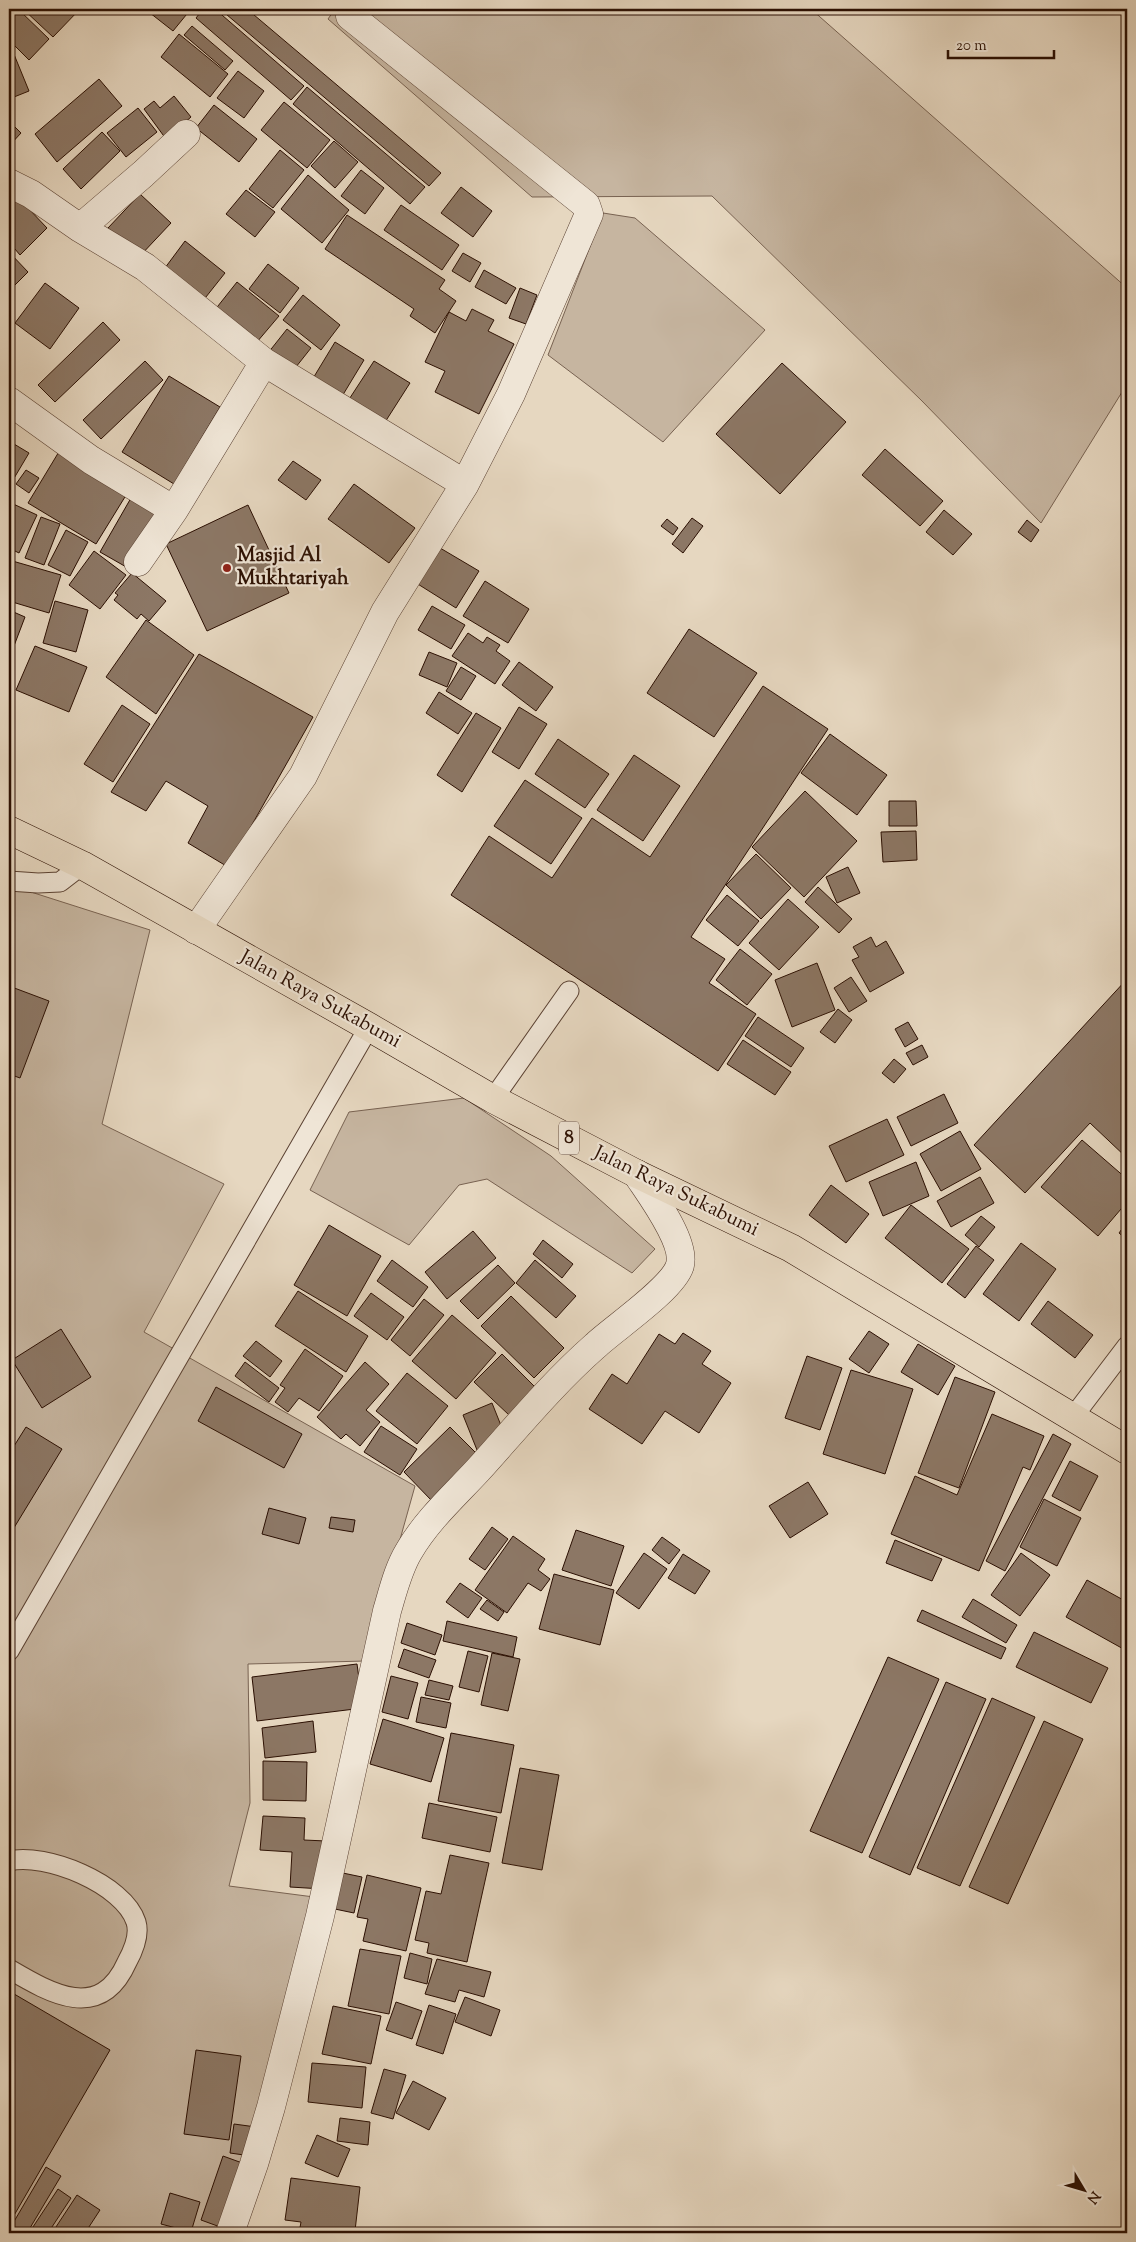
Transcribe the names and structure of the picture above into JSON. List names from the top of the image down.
{
  "streets": {
    "highway": ["Jalan Raya Sukabumi", "8"]
  },
  "places": ["Masjid Al Mukhtariyah"],
  "scale_bar": "20 m",
  "north": "bottom right"
}
